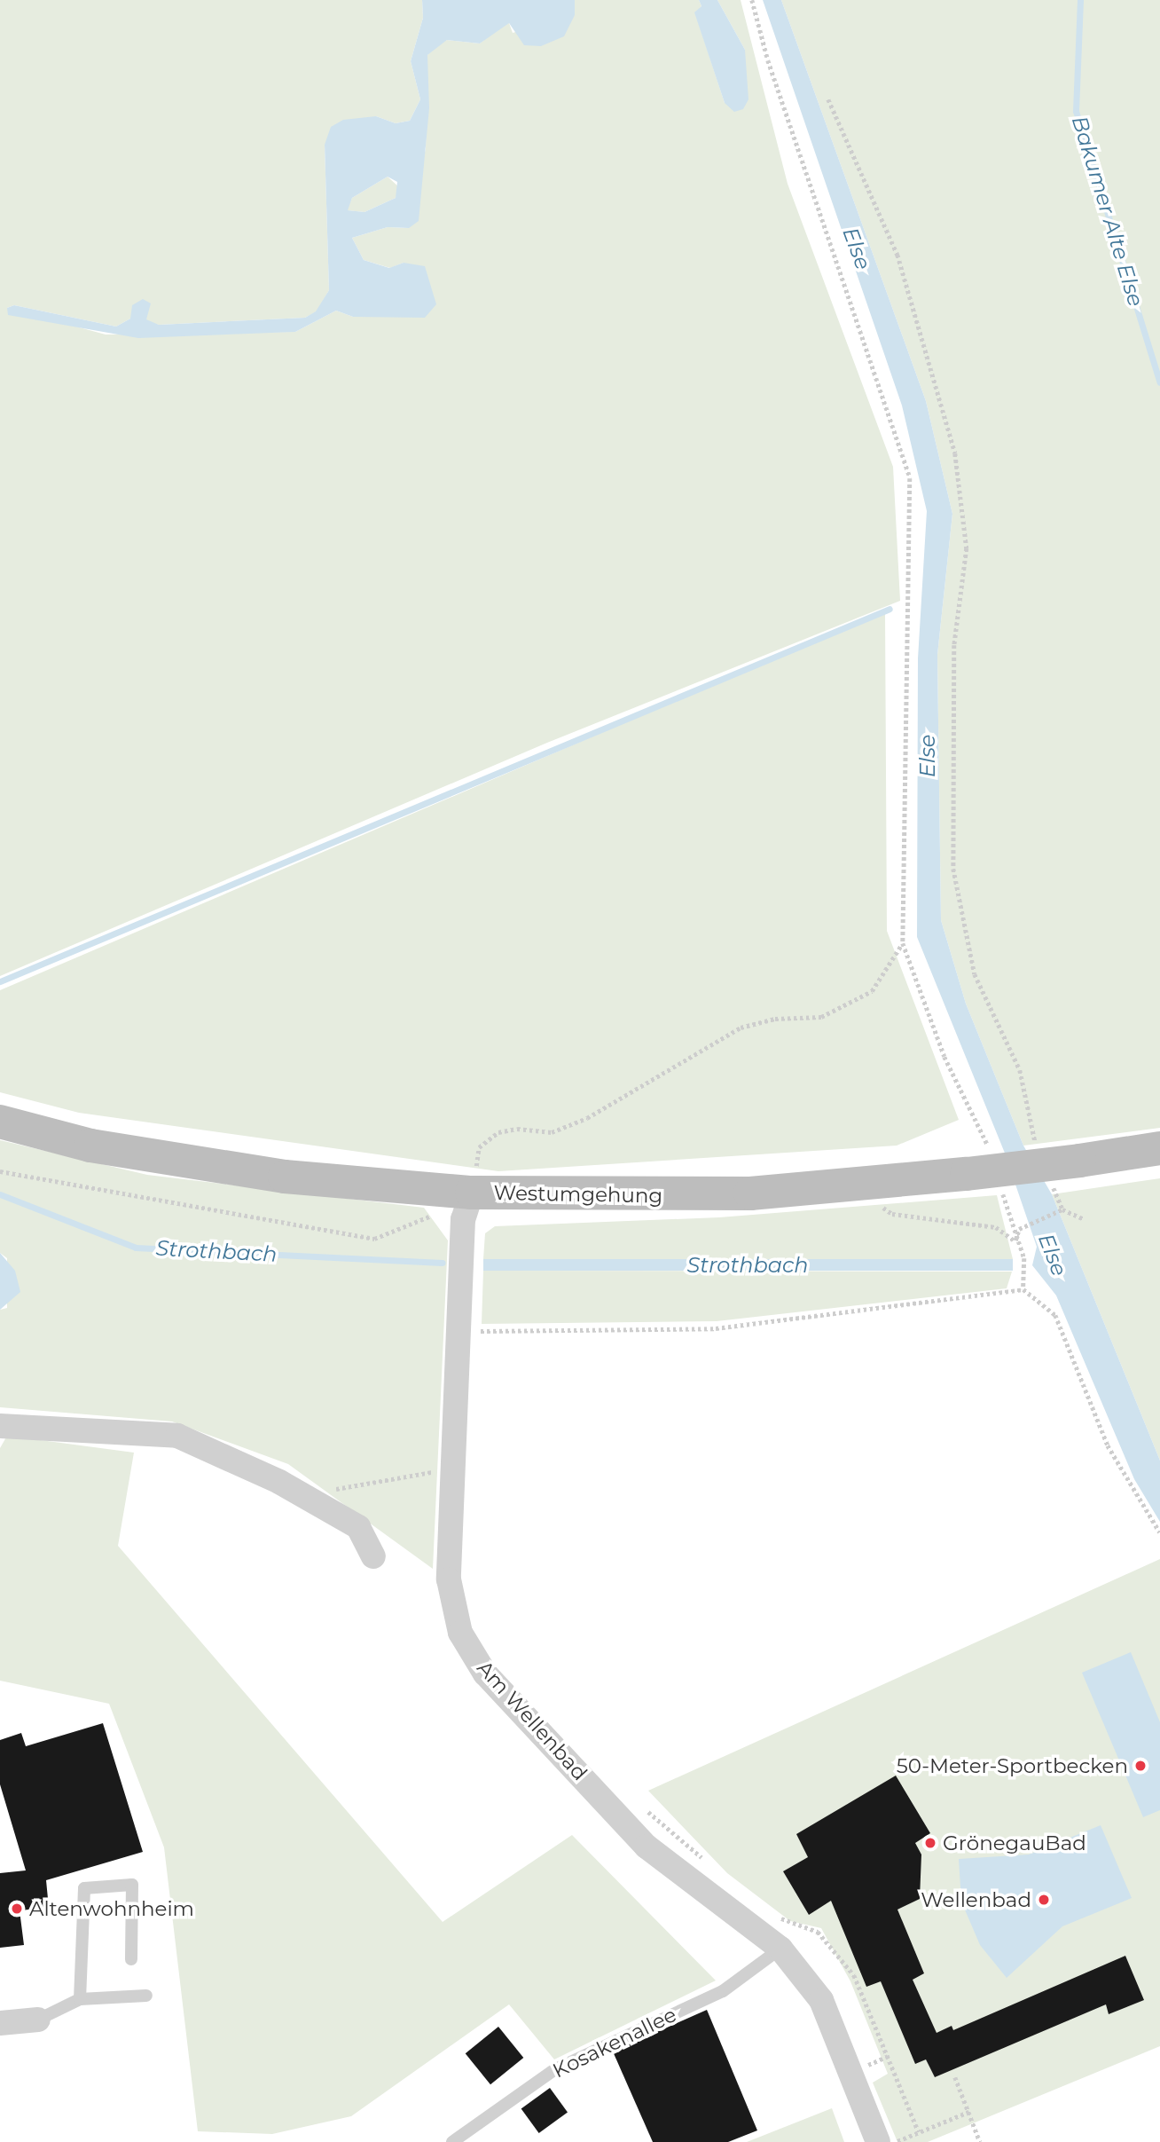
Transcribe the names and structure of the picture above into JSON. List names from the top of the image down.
{
  "streets": {
    "main road": ["Westumgehung"],
    "street": ["Am Wellenbad"],
    "lane": ["Kosakenallee"]
  },
  "crossings": [
    ["Westumgehung", "Am Wellenbad"],
    ["Am Wellenbad", "Kosakenallee"]
  ],
  "water": ["Bakumer Alte Else", "Else", "Strothbach"],
  "places": [
    "50-Meter-Sportbecken",
    "GrönegauBad",
    "Wellenbad",
    "Altenwohnheim"
  ]
}
